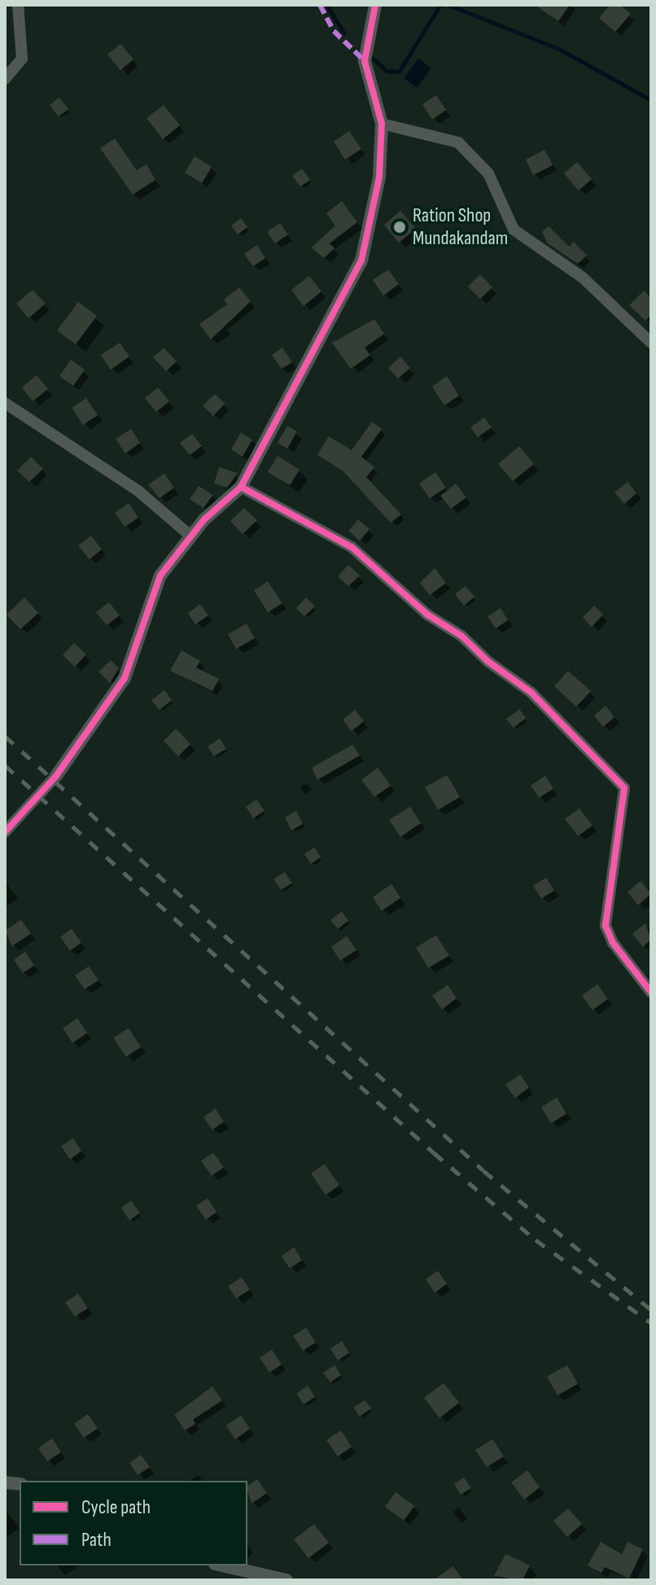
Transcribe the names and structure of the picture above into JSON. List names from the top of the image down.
{
  "places": ["Ration Shop Mundakandam"],
  "legend": ["Cycle path", "Path"]
}
